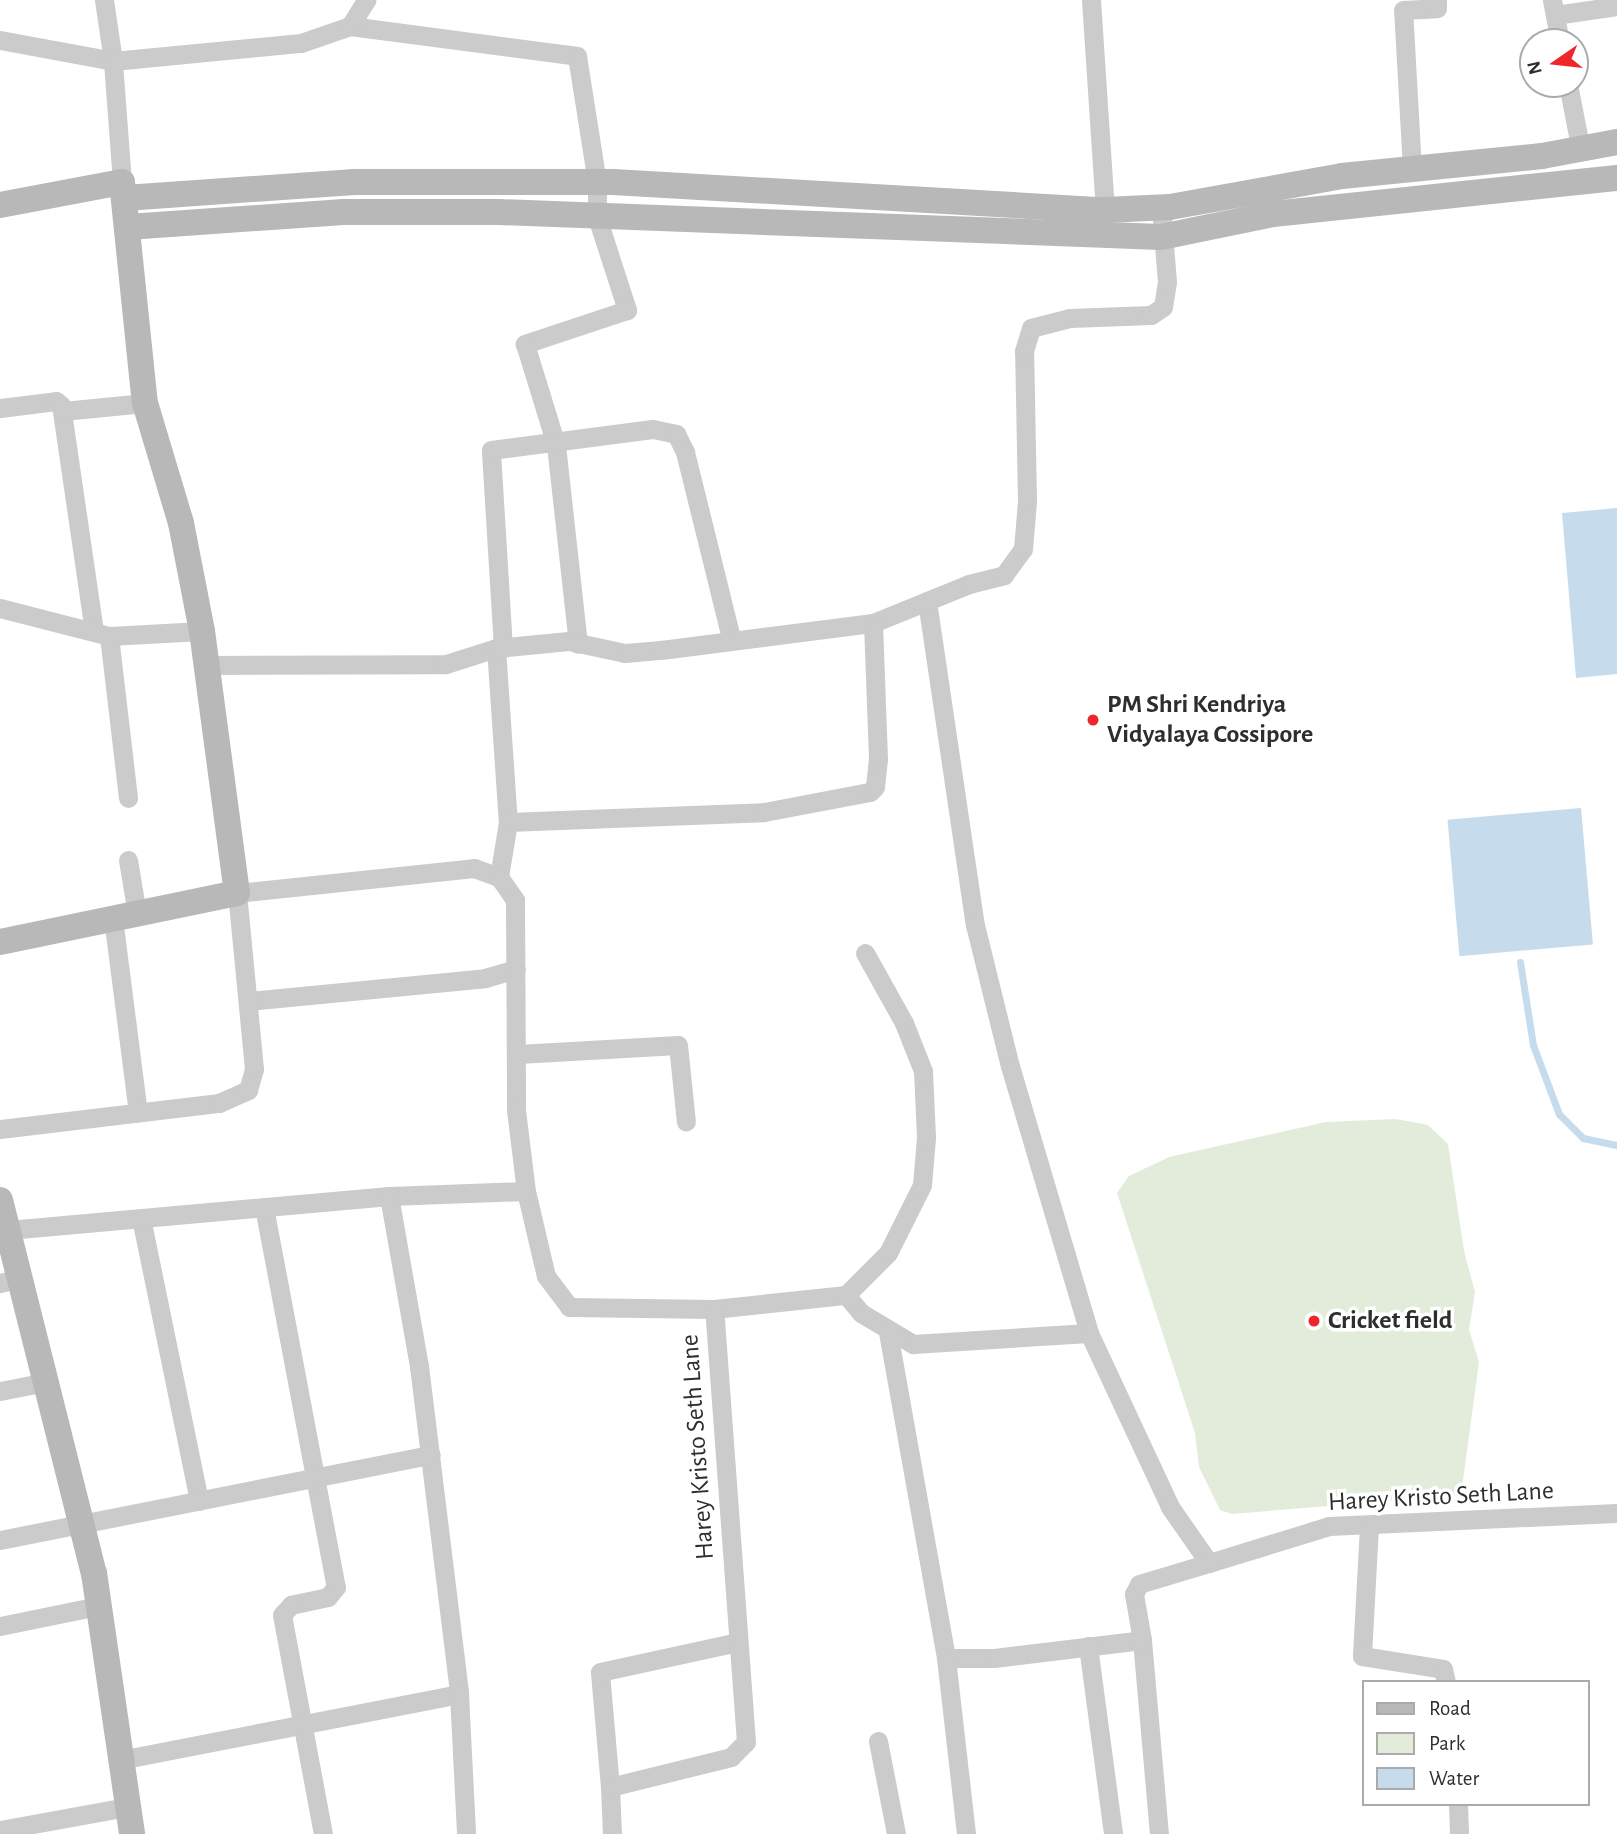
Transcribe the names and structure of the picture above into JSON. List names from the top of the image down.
{
  "streets": {
    "street": ["Harey Kristo Seth Lane"]
  },
  "places": ["PM Shri Kendriya Vidyalaya Cossipore", "Cricket field"],
  "legend": ["Road", "Park", "Water"],
  "north": "left"
}
